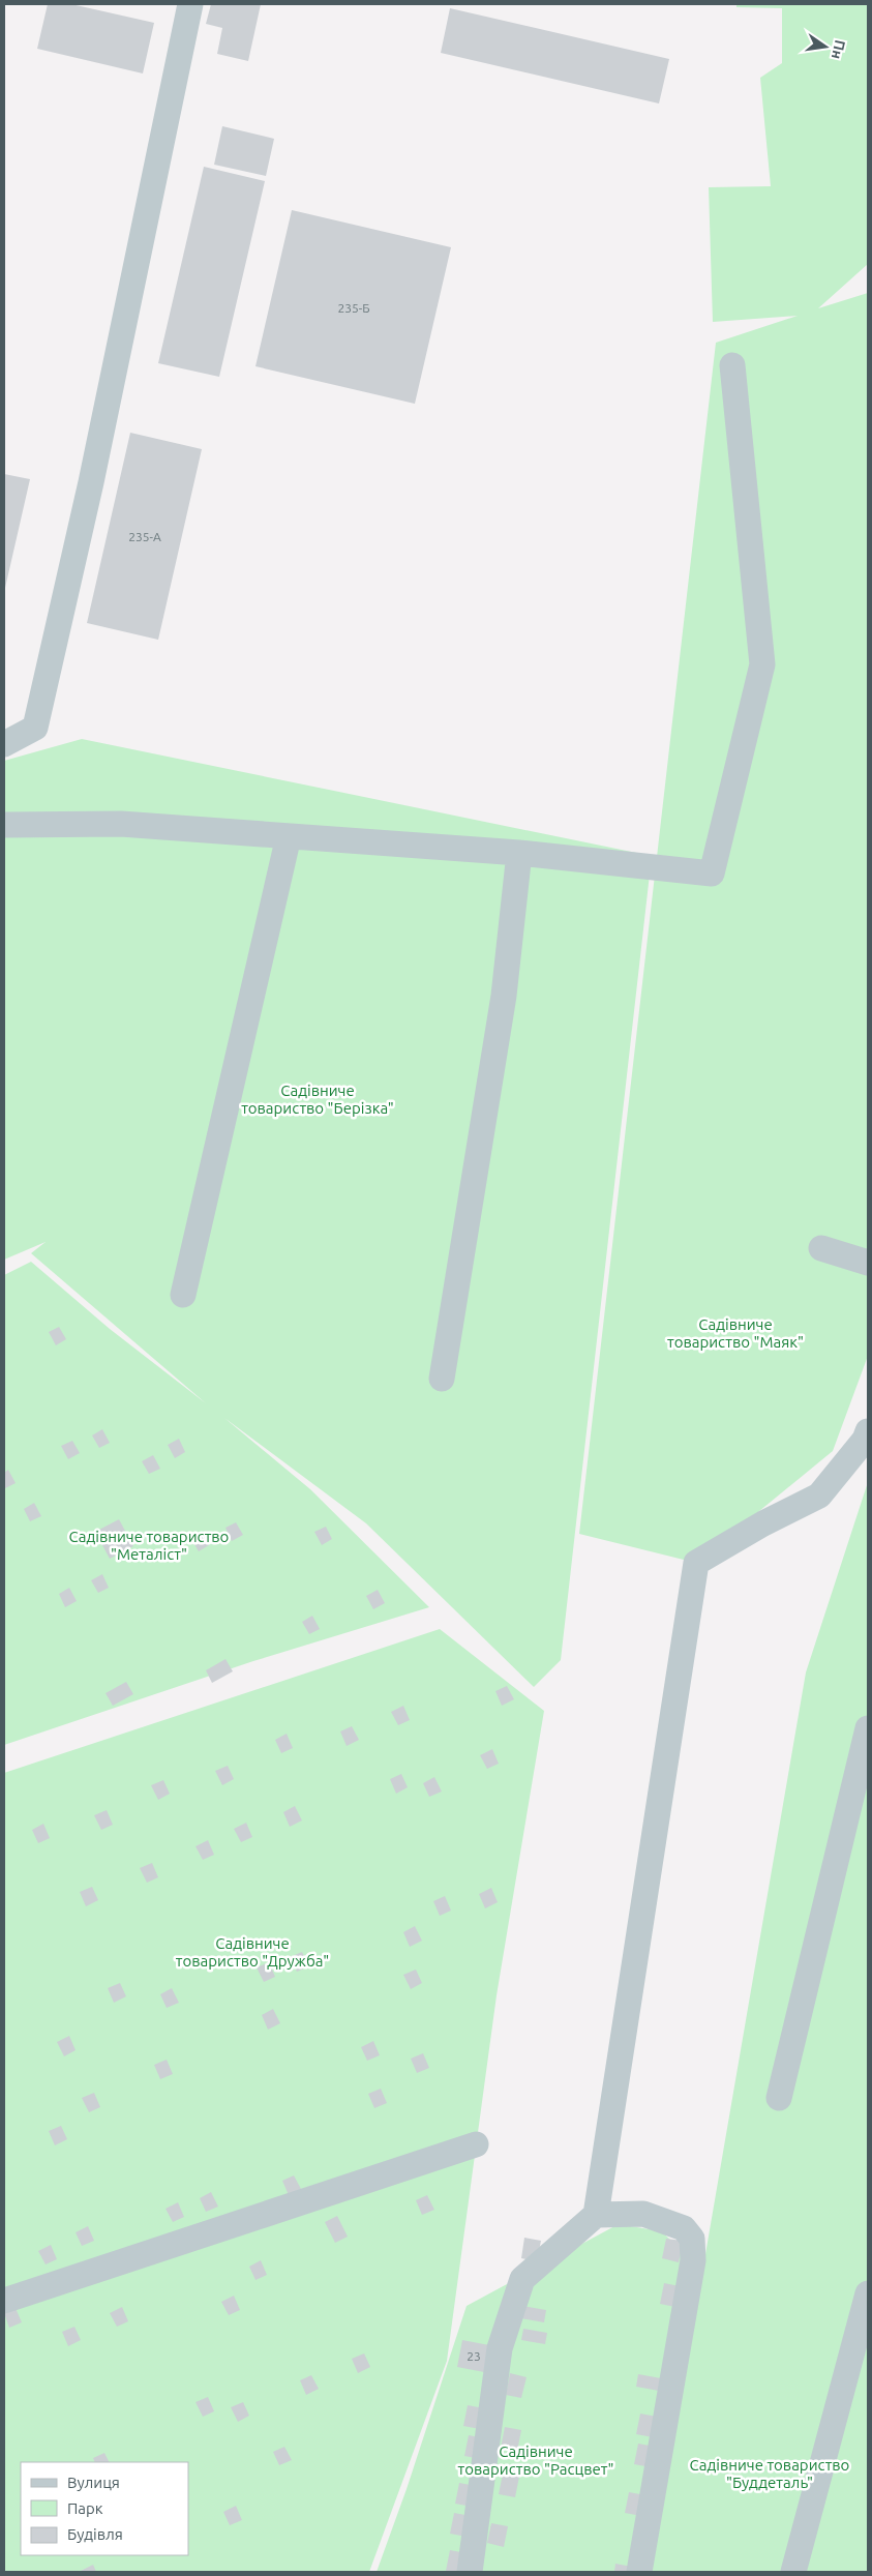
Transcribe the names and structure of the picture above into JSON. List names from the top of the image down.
{
  "parks": [
    "Садівниче товариство \"Берізка\"",
    "Садівниче товариство \"Маяк\"",
    "Садівниче товариство \"Металіст\"",
    "Садівниче товариство \"Дружба\"",
    "Садівниче товариство \"Расцвет\"",
    "Садівниче товариство \"Буддеталь\""
  ],
  "house_numbers": ["235-Б", "235-А", "23"],
  "legend": ["Вулиця", "Парк", "Будівля"],
  "north": "right"
}
